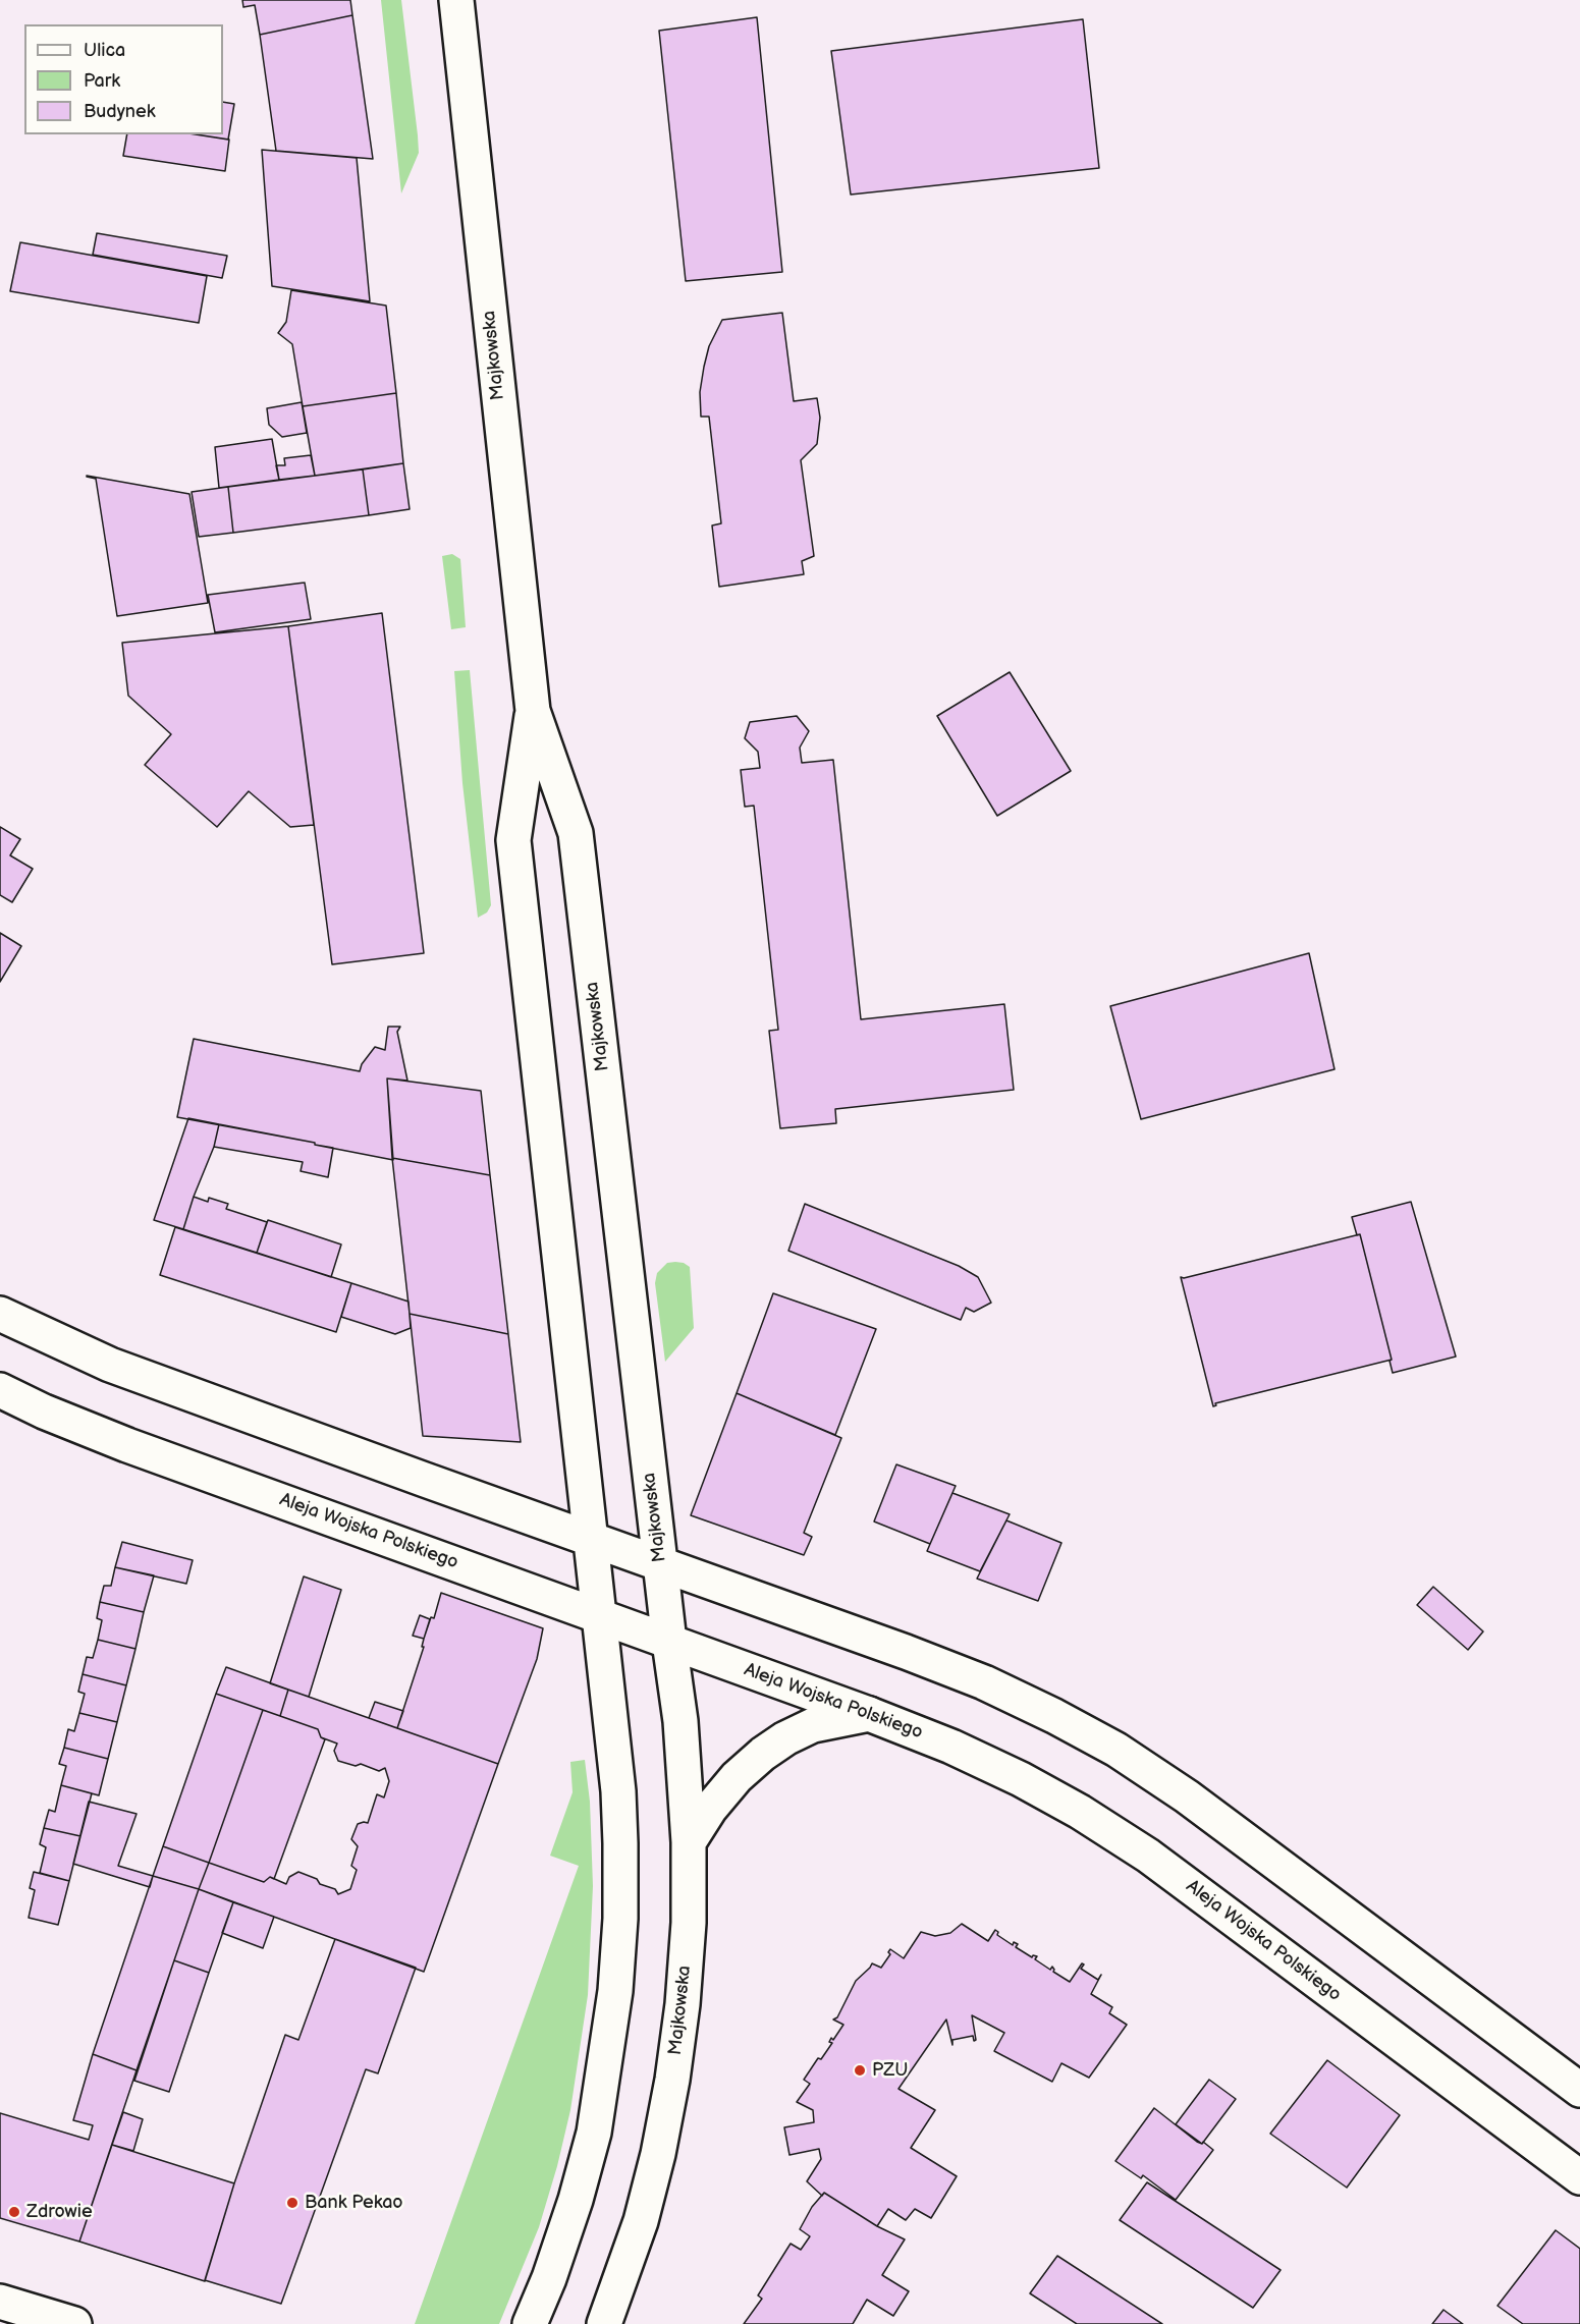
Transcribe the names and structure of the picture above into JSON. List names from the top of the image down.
{
  "streets": {
    "main road": ["Majkowska", "Aleja Wojska Polskiego"]
  },
  "crossings": [
    ["Majkowska", "Aleja Wojska Polskiego"]
  ],
  "places": ["PZU", "Bank Pekao", "Zdrowie"],
  "legend": ["Ulica", "Park", "Budynek"]
}
